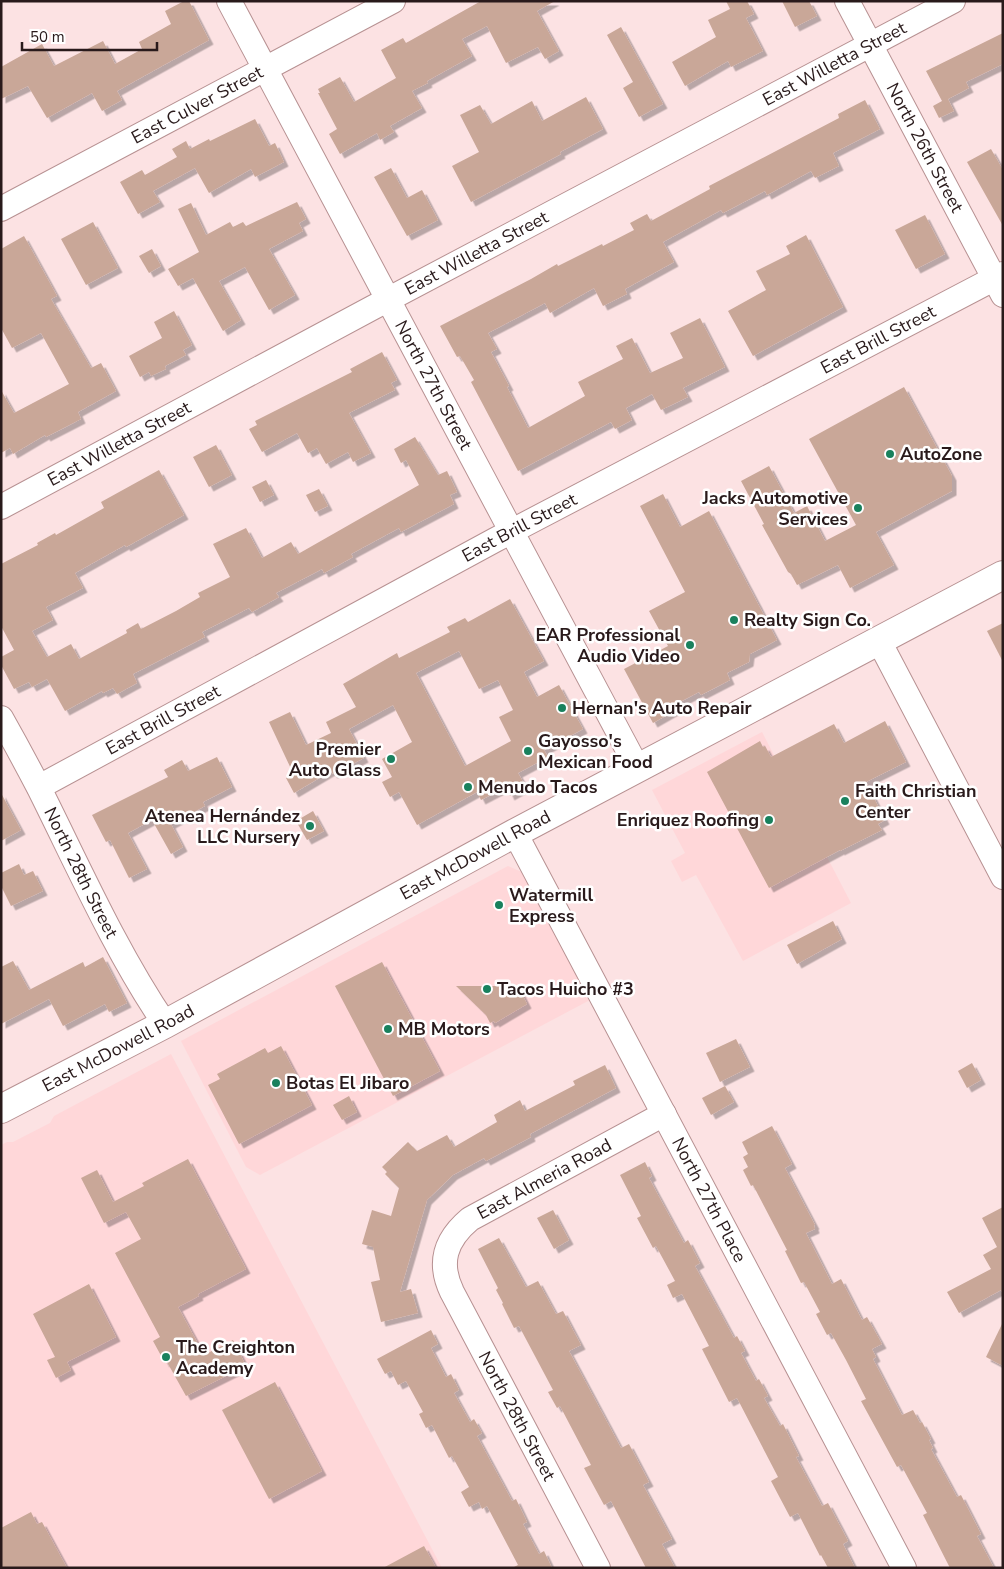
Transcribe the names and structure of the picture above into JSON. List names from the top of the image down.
{
  "streets": {
    "main road": ["East McDowell Road"],
    "street": [
      "East Willetta Street",
      "East Culver Street",
      "North 26th Street",
      "East Brill Street",
      "North 27th Street",
      "North 28th Street",
      "East Almeria Road",
      "North 27th Place"
    ]
  },
  "crossings": [
    ["East Willetta Street", "North 26th Street"],
    ["East Willetta Street", "North 27th Street"],
    ["East Culver Street", "North 27th Street"],
    ["North 26th Street", "East Brill Street"],
    ["East Brill Street", "North 27th Street"],
    ["East Brill Street", "North 28th Street"],
    ["North 27th Street", "East McDowell Road"],
    ["East McDowell Road", "North 28th Street"],
    ["East McDowell Road", "North 27th Place"],
    ["North 28th Street", "East Almeria Road"],
    ["East Almeria Road", "North 27th Place"]
  ],
  "places": [
    "AutoZone",
    "Jacks Automotive Services",
    "Realty Sign Co.",
    "EAR Professional Audio Video",
    "Hernan's Auto Repair",
    "Gayosso's Mexican Food",
    "Premier Auto Glass",
    "Menudo Tacos",
    "Faith Christian Center",
    "Enriquez Roofing",
    "Atenea Hernández LLC Nursery",
    "Watermill Express",
    "Tacos Huicho #3",
    "MB Motors",
    "Botas El Jibaro",
    "The Creighton Academy"
  ],
  "scale_bar": "50 m"
}
